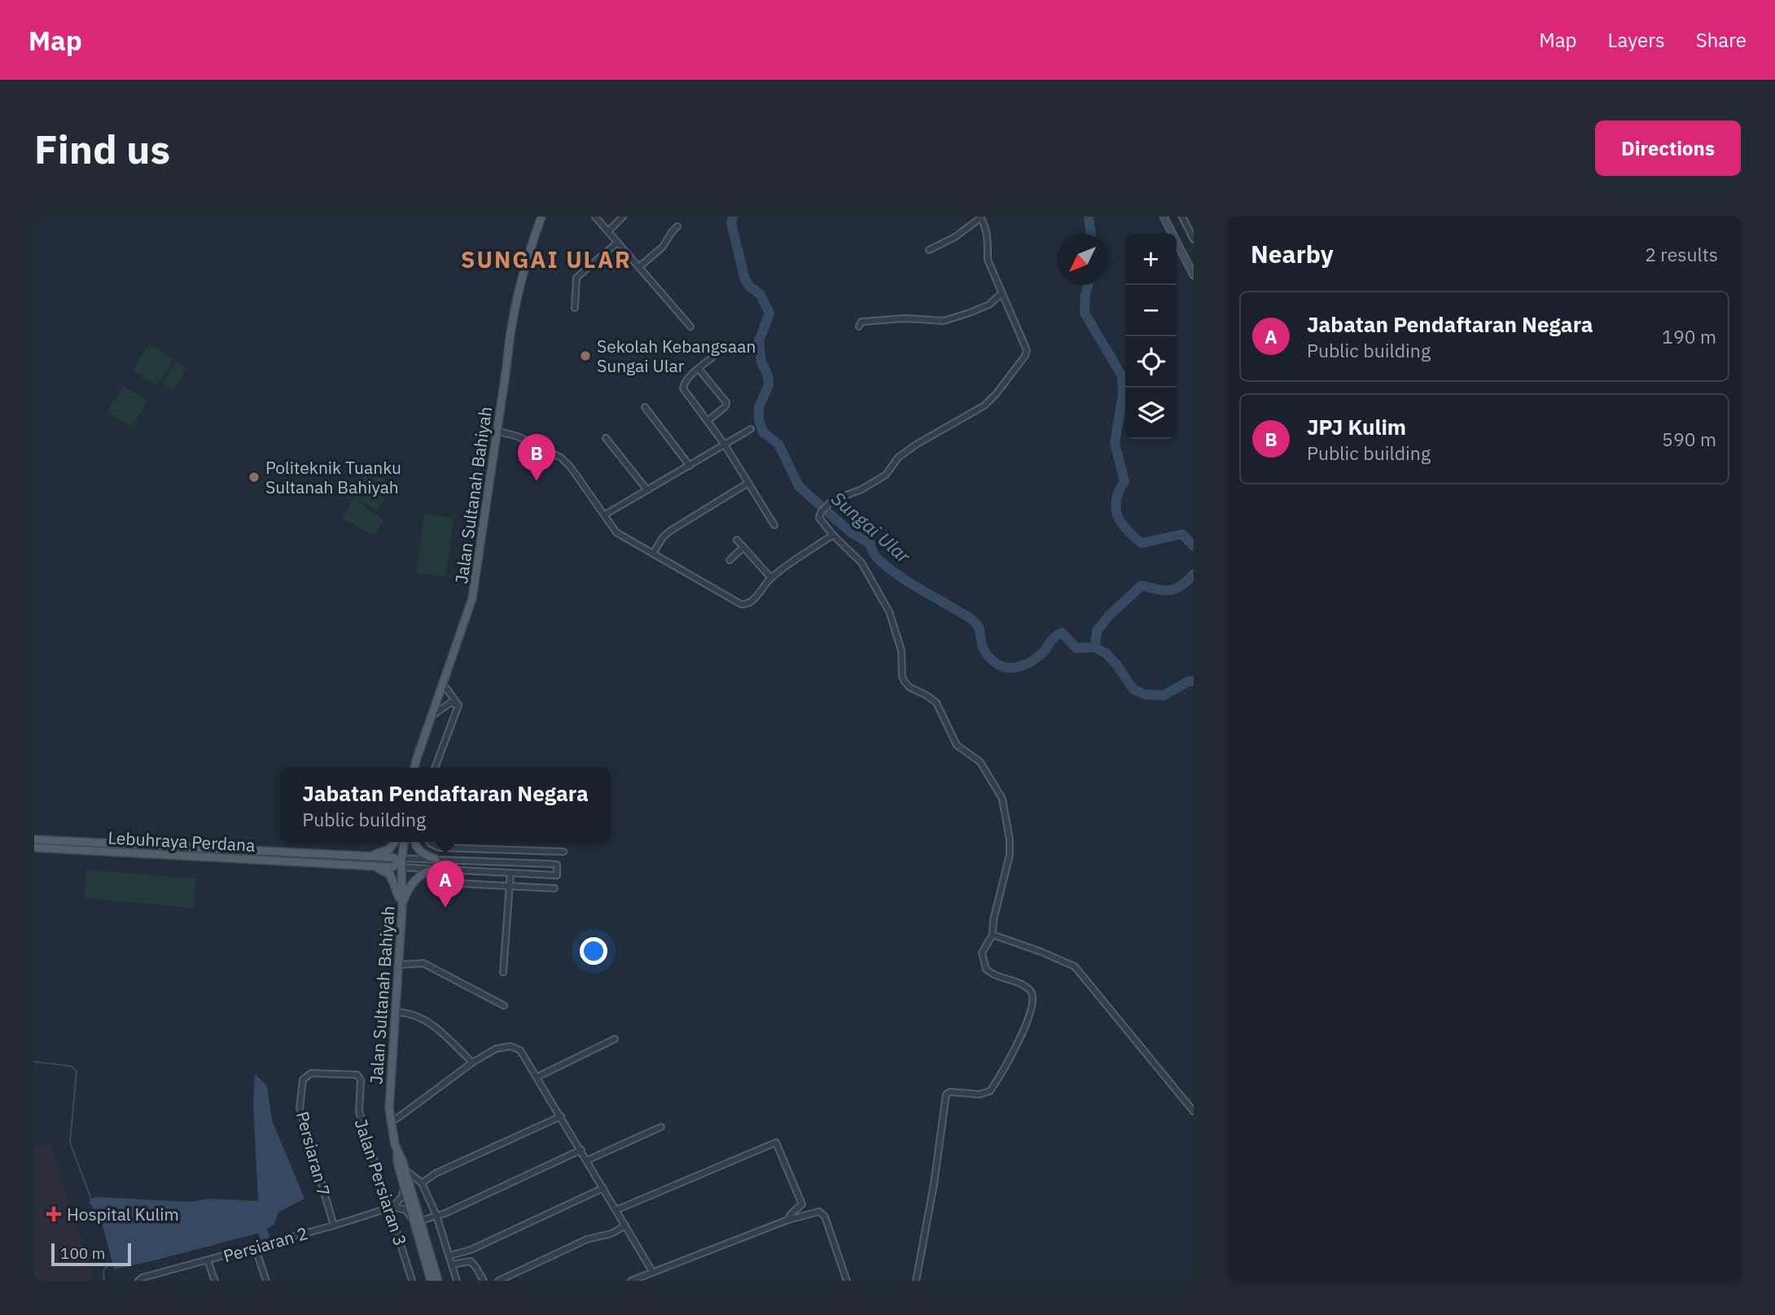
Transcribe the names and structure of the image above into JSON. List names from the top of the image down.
{
  "streets": {
    "main road": ["Jalan Sultanah Bahiyah", "Lebuhraya Perdana"],
    "street": ["Persiaran 7", "Jalan Persiaran 3", "Persiaran 2"]
  },
  "crossings": [
    ["Jalan Sultanah Bahiyah", "Lebuhraya Perdana"],
    ["Persiaran 7", "Jalan Persiaran 3"],
    ["Persiaran 7", "Persiaran 2"],
    ["Jalan Persiaran 3", "Persiaran 2"]
  ],
  "districts": ["SUNGAI ULAR"],
  "water": ["Sungai Ular"],
  "places": {
    "other": ["Sekolah Kebangsaan Sungai Ular", "Politeknik Tuanku Sultanah Bahiyah"],
    "health": ["Hospital Kulim"]
  },
  "scale_bar": "100 m",
  "north": "bottom left",
  "page": {
    "header": "Map",
    "nav": ["Map", "Layers", "Share"],
    "buttons": "Directions",
    "title": "Find us",
    "heading": ["Nearby", "2 results"],
    "map_buttons": ["+", "−"],
    "list": [
      {
        "mark": "A",
        "name": "Jabatan Pendaftaran Negara",
        "note": "Public building",
        "value": "190 m"
      },
      {
        "mark": "B",
        "name": "JPJ Kulim",
        "note": "Public building",
        "value": "590 m"
      }
    ],
    "pins": ["B", "A"],
    "popup": ["Jabatan Pendaftaran Negara", "Public building"],
    "scale": "100 m"
  }
}
